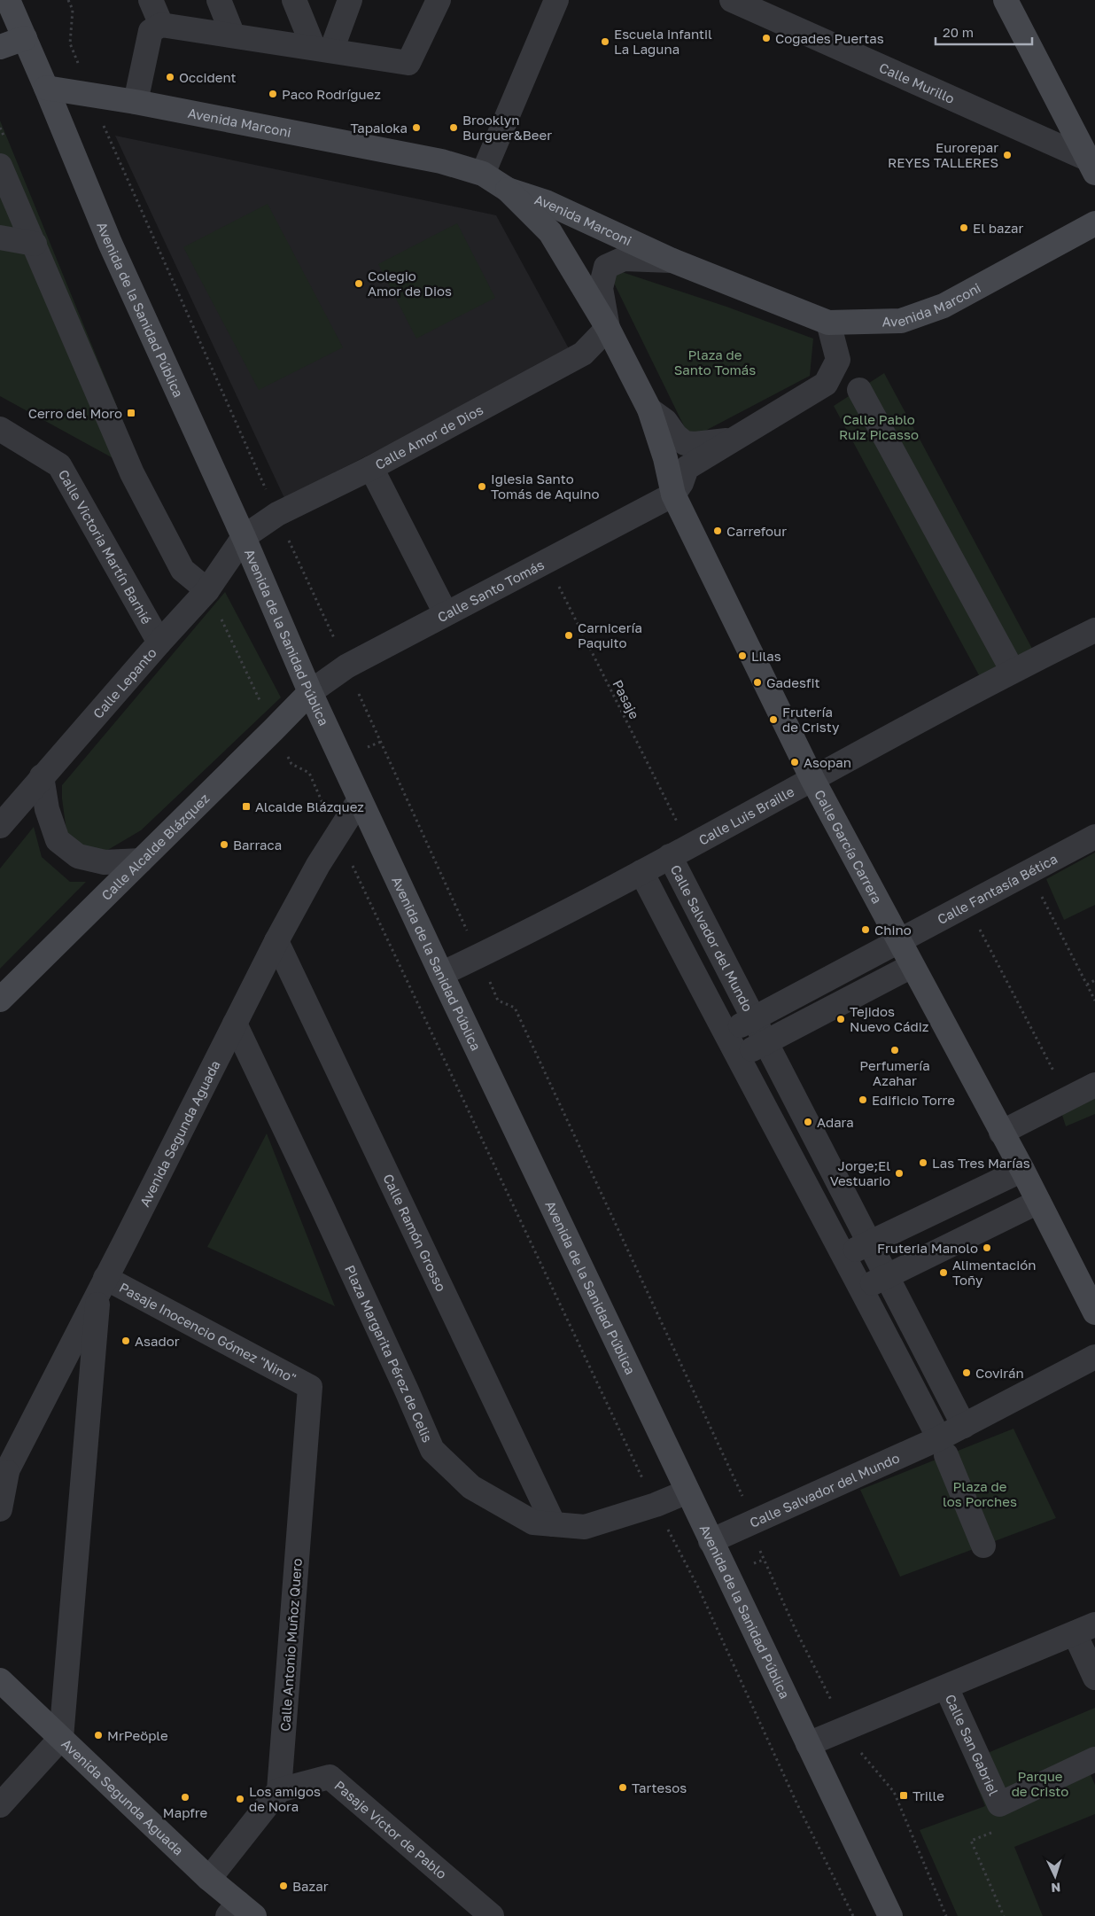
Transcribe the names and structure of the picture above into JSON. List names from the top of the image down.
{
  "streets": {
    "street": [
      "Calle Murillo",
      "Avenida Marconi",
      "Avenida de la Sanidad Pública",
      "Calle Amor de Dios",
      "Calle Victoria Martín Barhié",
      "Calle Santo Tomás",
      "Calle Lepanto",
      "Calle Luis Braille",
      "Calle Alcalde Blázquez",
      "Calle García Carrera",
      "Calle Fantasía Bética",
      "Calle Salvador del Mundo",
      "Avenida Segunda Aguada",
      "Calle Ramón Grosso",
      "Pasaje Inocencio Gómez \"Nino\"",
      "Plaza Margarita Pérez de Celis",
      "Calle Antonio Muñoz Quero",
      "Calle San Gabriel",
      "Pasaje Víctor de Pablo"
    ],
    "path": ["Pasaje"]
  },
  "crossings": [
    ["Avenida Marconi", "Avenida de la Sanidad Pública"],
    ["Avenida de la Sanidad Pública", "Calle Amor de Dios"],
    ["Avenida de la Sanidad Pública", "Calle Santo Tomás"],
    ["Avenida de la Sanidad Pública", "Calle Lepanto"],
    ["Avenida de la Sanidad Pública", "Calle Luis Braille"],
    ["Avenida de la Sanidad Pública", "Calle Alcalde Blázquez"],
    ["Avenida de la Sanidad Pública", "Calle Salvador del Mundo"],
    ["Avenida de la Sanidad Pública", "Avenida Segunda Aguada"],
    ["Avenida de la Sanidad Pública", "Plaza Margarita Pérez de Celis"],
    ["Avenida de la Sanidad Pública", "Calle San Gabriel"],
    ["Calle Amor de Dios", "Calle Lepanto"],
    ["Calle Victoria Martín Barhié", "Calle Lepanto"],
    ["Calle Santo Tomás", "Pasaje"],
    ["Calle Santo Tomás", "Calle Alcalde Blázquez"],
    ["Calle Santo Tomás", "Calle García Carrera"],
    ["Pasaje", "Calle Luis Braille"],
    ["Pasaje", "Calle Salvador del Mundo"],
    ["Calle Luis Braille", "Calle García Carrera"],
    ["Calle Luis Braille", "Calle Salvador del Mundo"],
    ["Calle García Carrera", "Calle Fantasía Bética"],
    ["Calle García Carrera", "Calle Salvador del Mundo"],
    ["Calle Fantasía Bética", "Calle Salvador del Mundo"],
    ["Avenida Segunda Aguada", "Calle Ramón Grosso"],
    ["Avenida Segunda Aguada", "Pasaje Inocencio Gómez \"Nino\""],
    ["Avenida Segunda Aguada", "Plaza Margarita Pérez de Celis"],
    ["Calle Ramón Grosso", "Plaza Margarita Pérez de Celis"],
    ["Pasaje Inocencio Gómez \"Nino\"", "Calle Antonio Muñoz Quero"],
    ["Calle Antonio Muñoz Quero", "Pasaje Víctor de Pablo"]
  ],
  "parks": [
    "Plaza de Santo Tomás",
    "Calle Pablo Ruiz Picasso",
    "Plaza de los Porches",
    "Parque de Cristo"
  ],
  "places": {
    "other": [
      "Cogades Puertas",
      "Escuela infantil La Laguna",
      "Occident",
      "Paco Rodríguez",
      "Tapaloka",
      "Brooklyn Burguer&Beer",
      "Eurorepar REYES TALLERES",
      "El bazar",
      "Colegio Amor de Dios",
      "Iglesia Santo Tomás de Aquino",
      "Carrefour",
      "Carnicería Paquito",
      "Lilas",
      "Gadesfit",
      "Frutería de Cristy",
      "Asopan",
      "Barraca",
      "Chino",
      "Tejidos Nuevo Cádiz",
      "Perfumería Azahar",
      "Edificio Torre",
      "Adara",
      "Las Tres Marías",
      "Jorge;El Vestuario",
      "Fruteria Manolo",
      "Alimentación Toñy",
      "Asador",
      "Covirán",
      "MrPeöple",
      "Tartesos",
      "Mapfre",
      "Los amigos de Nora",
      "Bazar"
    ],
    "transit": ["Cerro del Moro", "Alcalde Blázquez", "Trille"]
  },
  "scale_bar": "20 m",
  "north": "bottom"
}
